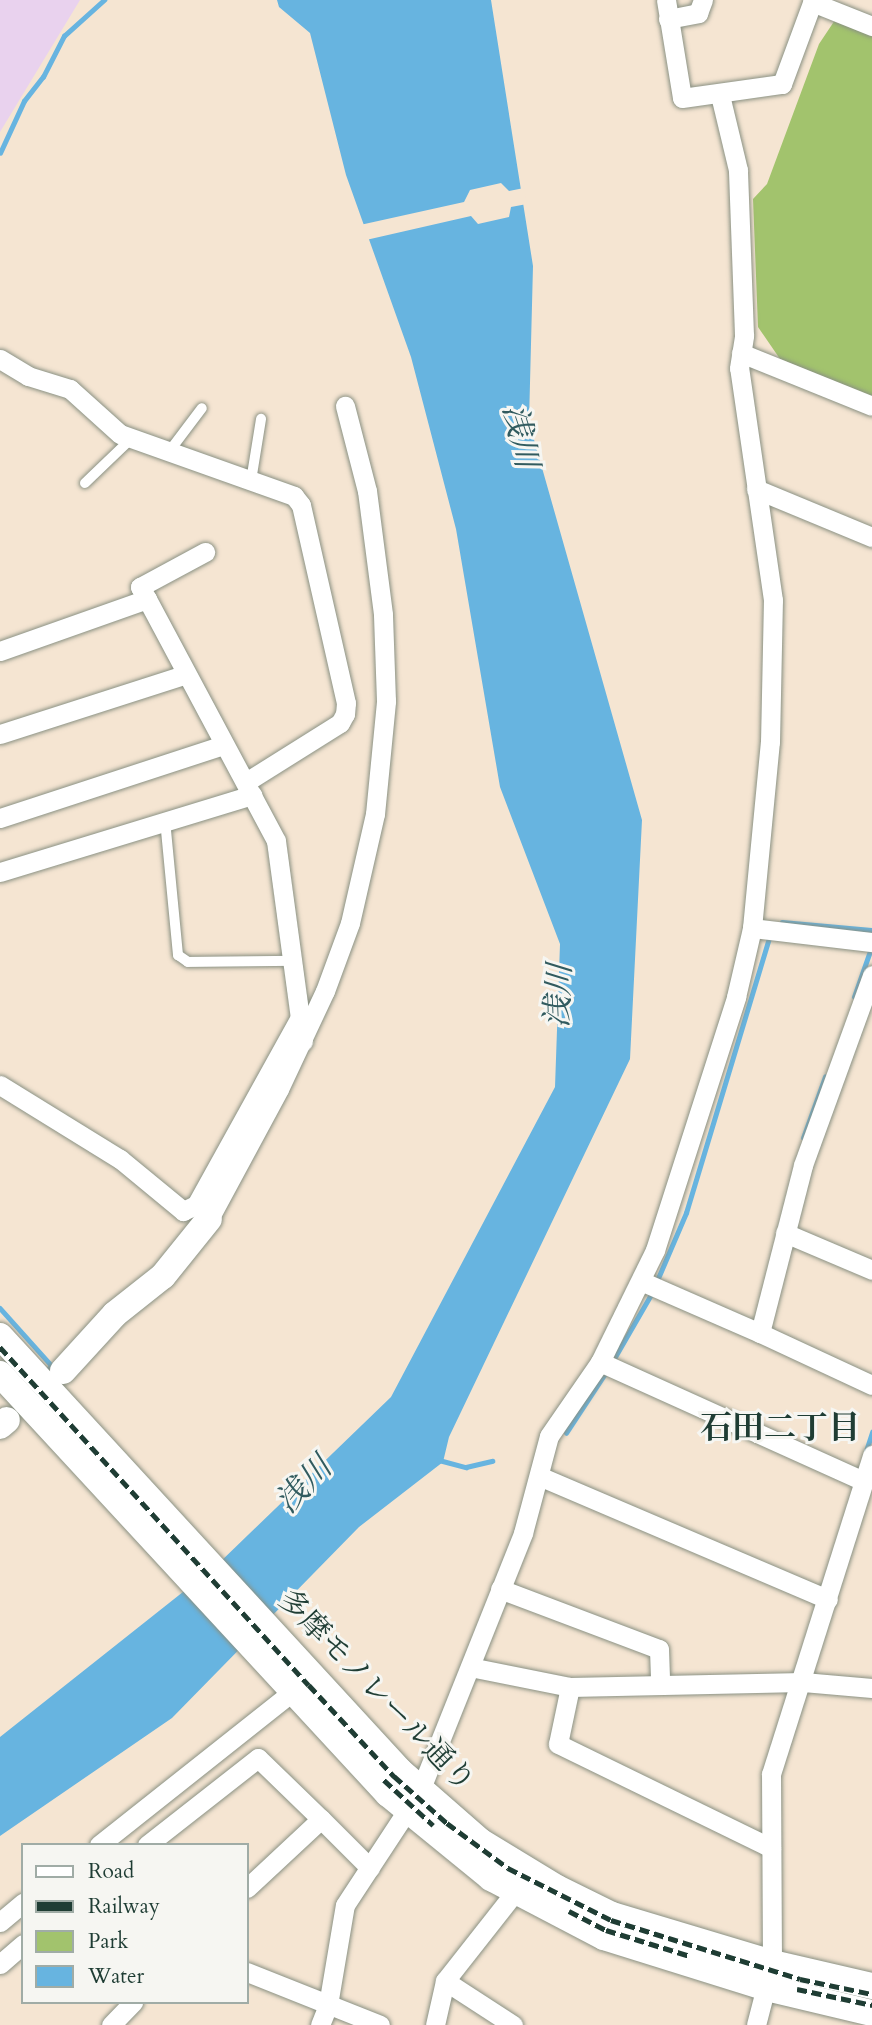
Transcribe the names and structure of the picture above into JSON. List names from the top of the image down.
{
  "streets": {
    "main road": ["多摩モノレール通り"]
  },
  "districts": ["石田二丁目"],
  "water": ["浅川"],
  "legend": [
    "Road",
    "Railway",
    "Park",
    "Water"
  ]
}
